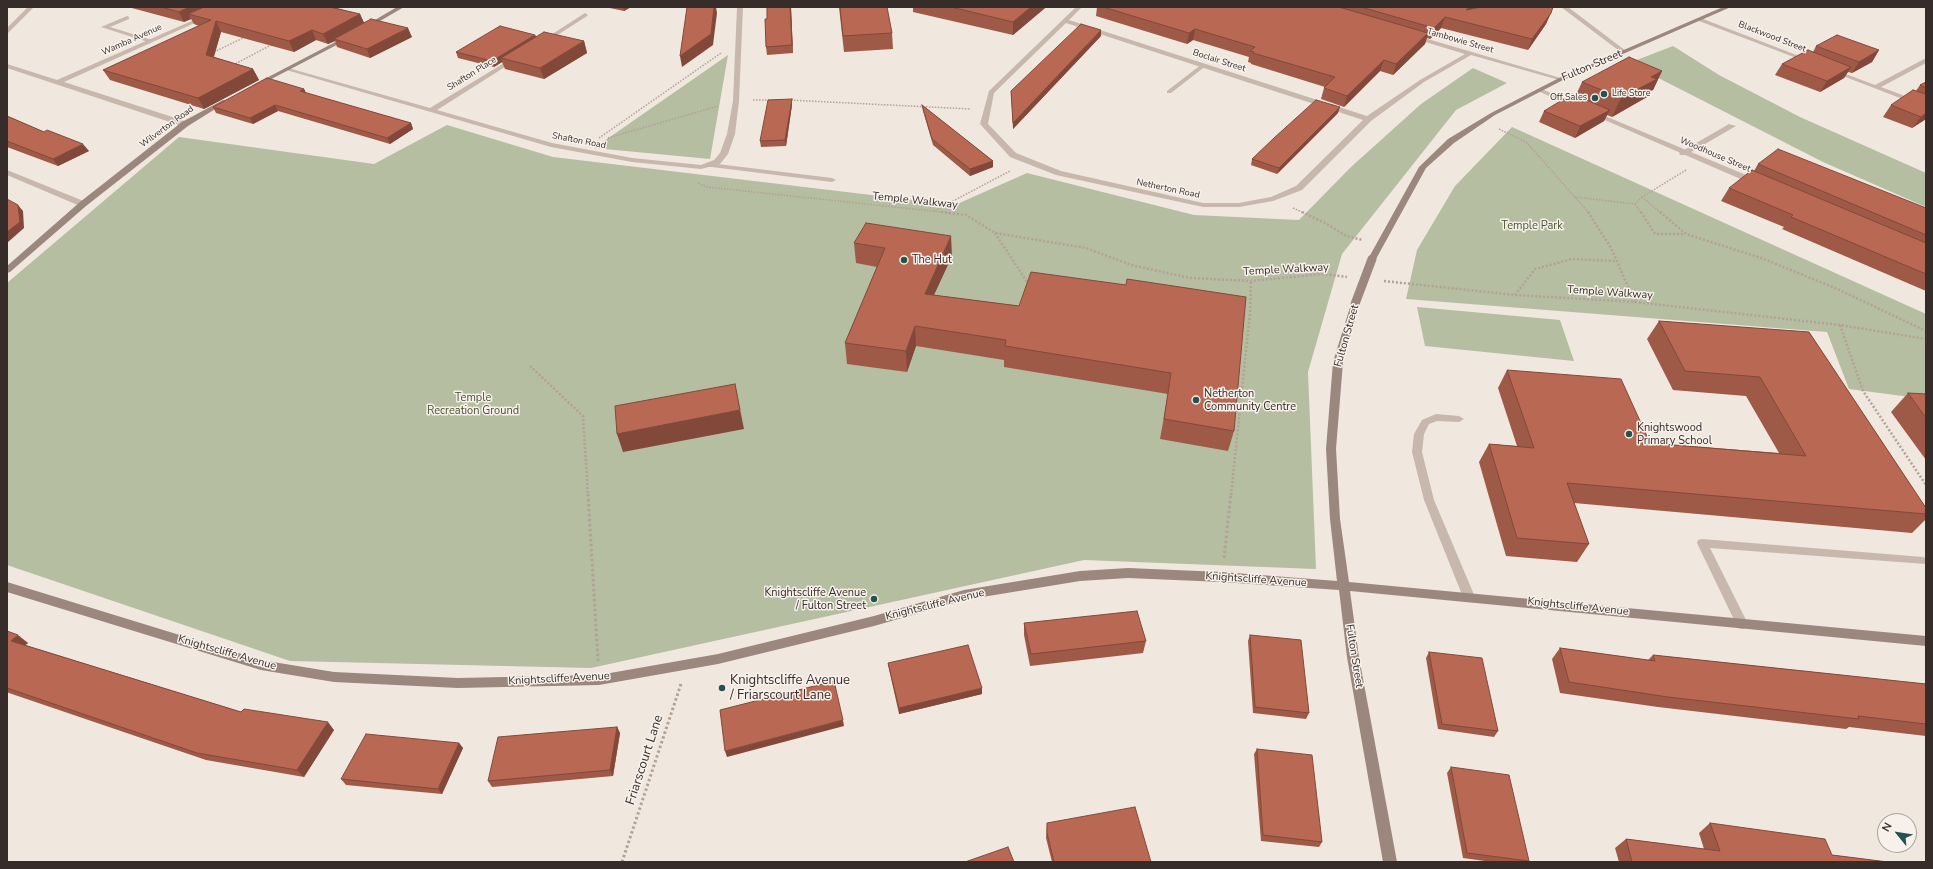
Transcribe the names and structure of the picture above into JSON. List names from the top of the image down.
{
  "streets": {
    "street": [
      "Blackwood Street",
      "Wamba Avenue",
      "Tambowie Street",
      "Boclair Street",
      "Fulton Street",
      "Shafton Place",
      "Wilverton Road",
      "Shafton Road",
      "Woodhouse Street",
      "Netherton Road",
      "Knightscliffe Avenue"
    ],
    "path": ["Temple Walkway", "Friarscourt Lane"]
  },
  "crossings": [
    ["Blackwood Street", "Fulton Street"],
    ["Tambowie Street", "Fulton Street"],
    ["Tambowie Street", "Netherton Road"],
    ["Boclair Street", "Netherton Road"],
    ["Fulton Street", "Woodhouse Street"],
    ["Fulton Street", "Knightscliffe Avenue"],
    ["Shafton Place", "Shafton Road"],
    ["Shafton Road", "Temple Walkway"],
    ["Knightscliffe Avenue", "Friarscourt Lane"]
  ],
  "parks": ["Temple Park", "Temple Recreation Ground"],
  "places": [
    "Life Store",
    "Off Sales",
    "The Hut",
    "Netherton Community Centre",
    "Knightswood Primary School",
    "Knightscliffe Avenue / Fulton Street",
    "Knightscliffe Avenue / Friarscourt Lane"
  ],
  "north": "top left"
}
